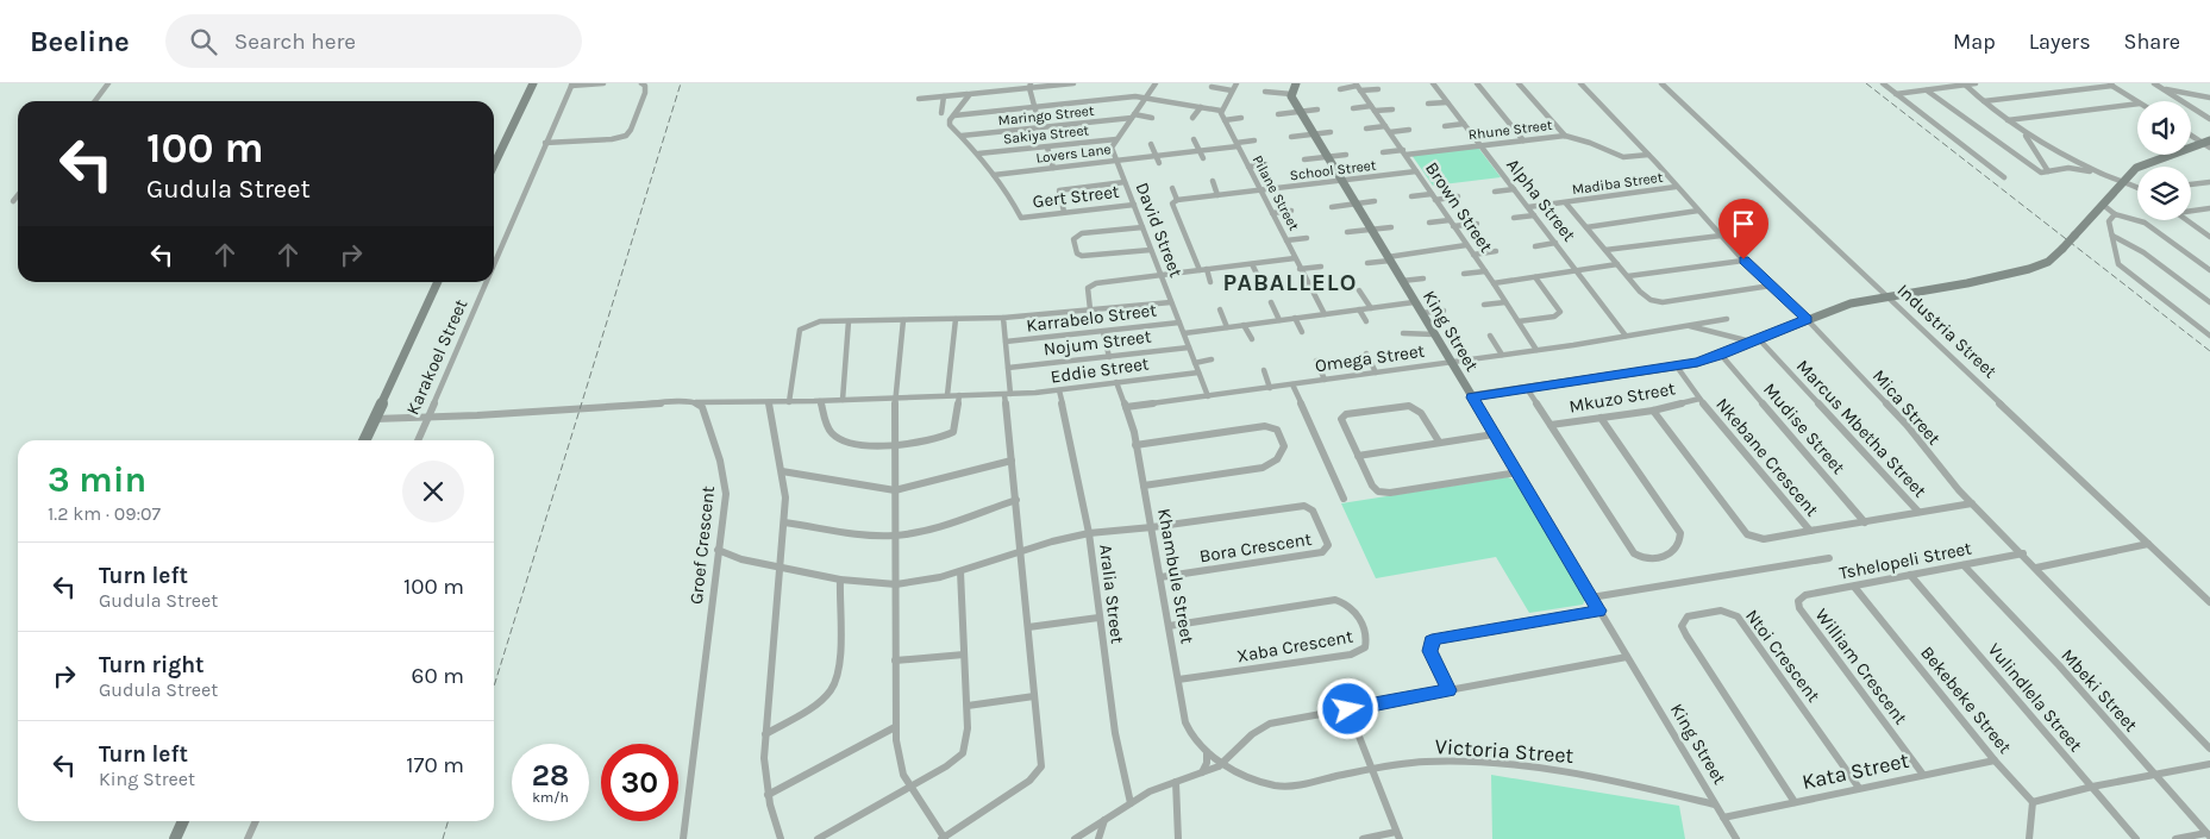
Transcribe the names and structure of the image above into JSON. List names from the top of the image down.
{
  "streets": {
    "street": [
      "Maringo Street",
      "Rhune Street",
      "Sakiya Street",
      "Lovers Lane",
      "School Street",
      "Madiba Street",
      "Pilane Street",
      "Gert Street",
      "Alpha Street",
      "Brown Street",
      "David Street",
      "Karrabelo Street",
      "King Street",
      "Industria Street",
      "Nojum Street",
      "Karakoel Street",
      "Omega Street",
      "Eddie Street",
      "Mkuzo Street",
      "Mica Street",
      "Mudise Street",
      "Marcus Mbetha Street",
      "Nkebane Crescent",
      "Groef Crescent",
      "Bora Crescent",
      "Tshelopeli Street",
      "Khambule Street",
      "Aralia Street",
      "Xaba Crescent",
      "Ntoi Crescent",
      "William Crescent",
      "Mbeki Street",
      "Vulindlela Street",
      "Bekebeke Street",
      "Victoria Street",
      "Kata Street"
    ]
  },
  "crossings": [
    ["Rhune Street", "Alpha Street"],
    ["Rhune Street", "Brown Street"],
    ["Rhune Street", "Mica Street"],
    ["Sakiya Street", "David Street"],
    ["Lovers Lane", "Pilane Street"],
    ["Lovers Lane", "Gert Street"],
    ["Lovers Lane", "David Street"],
    ["School Street", "Pilane Street"],
    ["School Street", "Brown Street"],
    ["School Street", "King Street"],
    ["Madiba Street", "Alpha Street"],
    ["Madiba Street", "Mica Street"],
    ["Gert Street", "David Street"],
    ["Alpha Street", "Omega Street"],
    ["Brown Street", "Omega Street"],
    ["David Street", "Karrabelo Street"],
    ["David Street", "Nojum Street"],
    ["David Street", "Omega Street"],
    ["David Street", "Eddie Street"],
    ["King Street", "Omega Street"],
    ["King Street", "Victoria Street"],
    ["King Street", "Kata Street"],
    ["Omega Street", "Khambule Street"],
    ["Eddie Street", "Groef Crescent"],
    ["Eddie Street", "Khambule Street"],
    ["Eddie Street", "Aralia Street"],
    ["Mkuzo Street", "Nkebane Crescent"],
    ["Mica Street", "Tshelopeli Street"],
    ["Bora Crescent", "Khambule Street"],
    ["Tshelopeli Street", "William Crescent"],
    ["Tshelopeli Street", "Mbeki Street"],
    ["Tshelopeli Street", "Vulindlela Street"],
    ["Tshelopeli Street", "Bekebeke Street"],
    ["Khambule Street", "Xaba Crescent"],
    ["Khambule Street", "Victoria Street"],
    ["Ntoi Crescent", "Kata Street"],
    ["William Crescent", "Kata Street"],
    ["Bekebeke Street", "Kata Street"]
  ],
  "districts": ["PABALLELO"],
  "page": {
    "header": "Beeline",
    "search": "Search here",
    "nav": ["Map", "Layers", "Share"],
    "turn": ["100 m", "Gudula Street"],
    "heading": ["3 min", "1.2 km · 09:07"],
    "list": [
      {
        "name": "Turn left",
        "note": "Gudula Street",
        "value": "100 m"
      },
      {
        "name": "Turn right",
        "note": "Gudula Street",
        "value": "60 m"
      },
      {
        "name": "Turn left",
        "note": "King Street",
        "value": "170 m"
      }
    ],
    "speed": "28 km/h",
    "limit": "30"
  }
}
